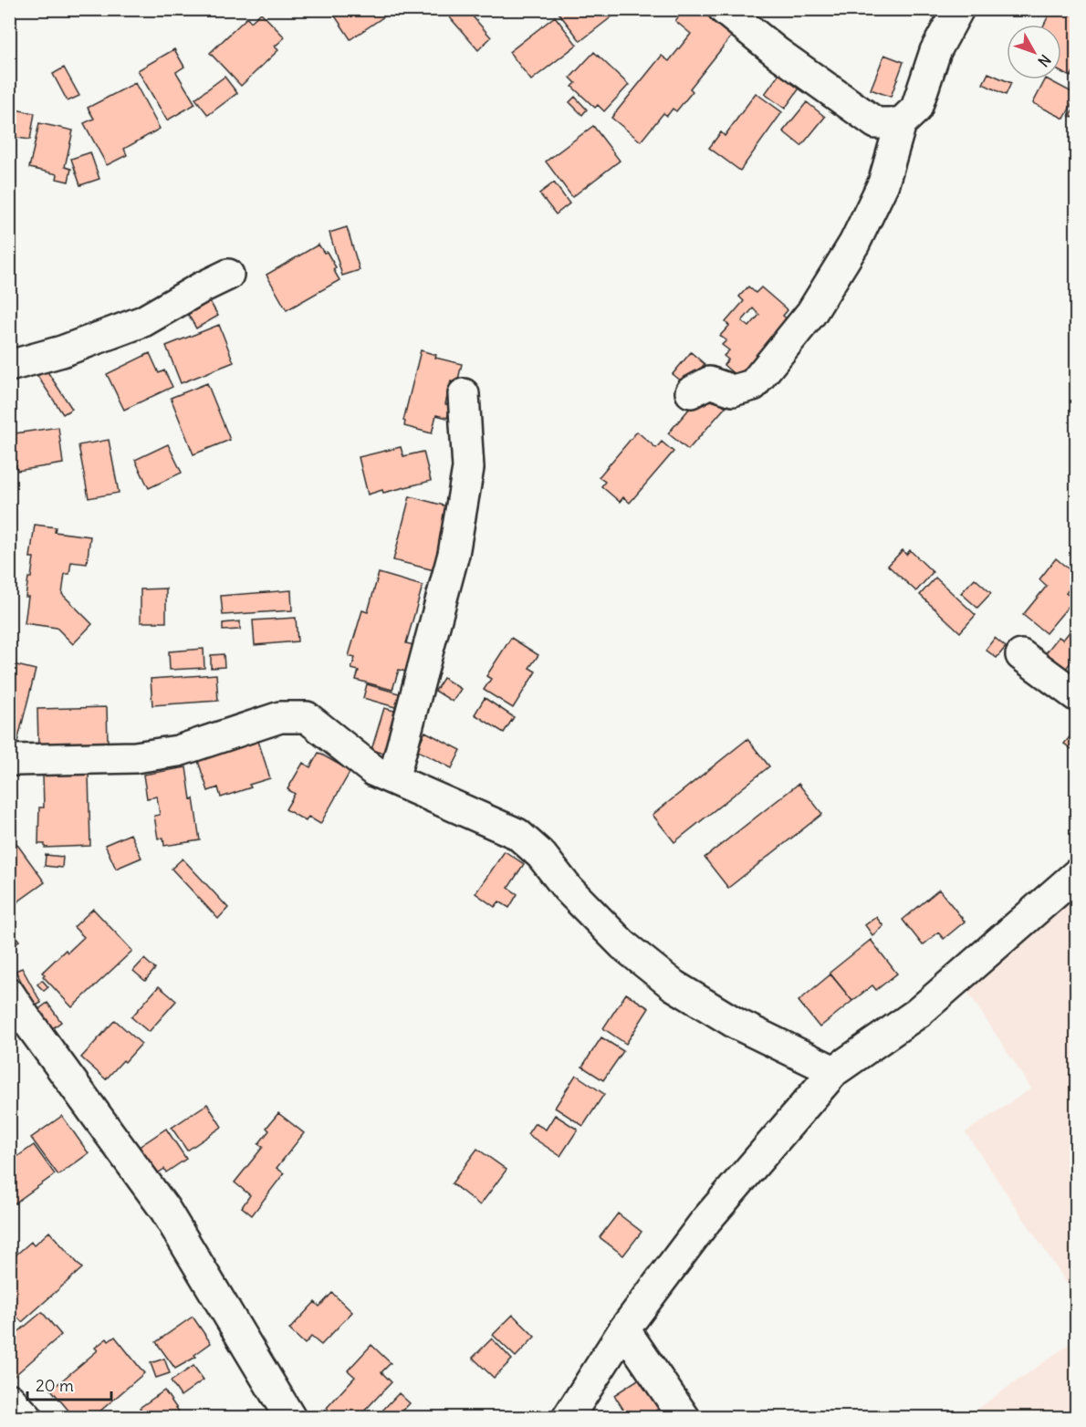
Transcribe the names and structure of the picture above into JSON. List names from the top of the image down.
{
  "scale_bar": "20 m",
  "north": "bottom right"
}
